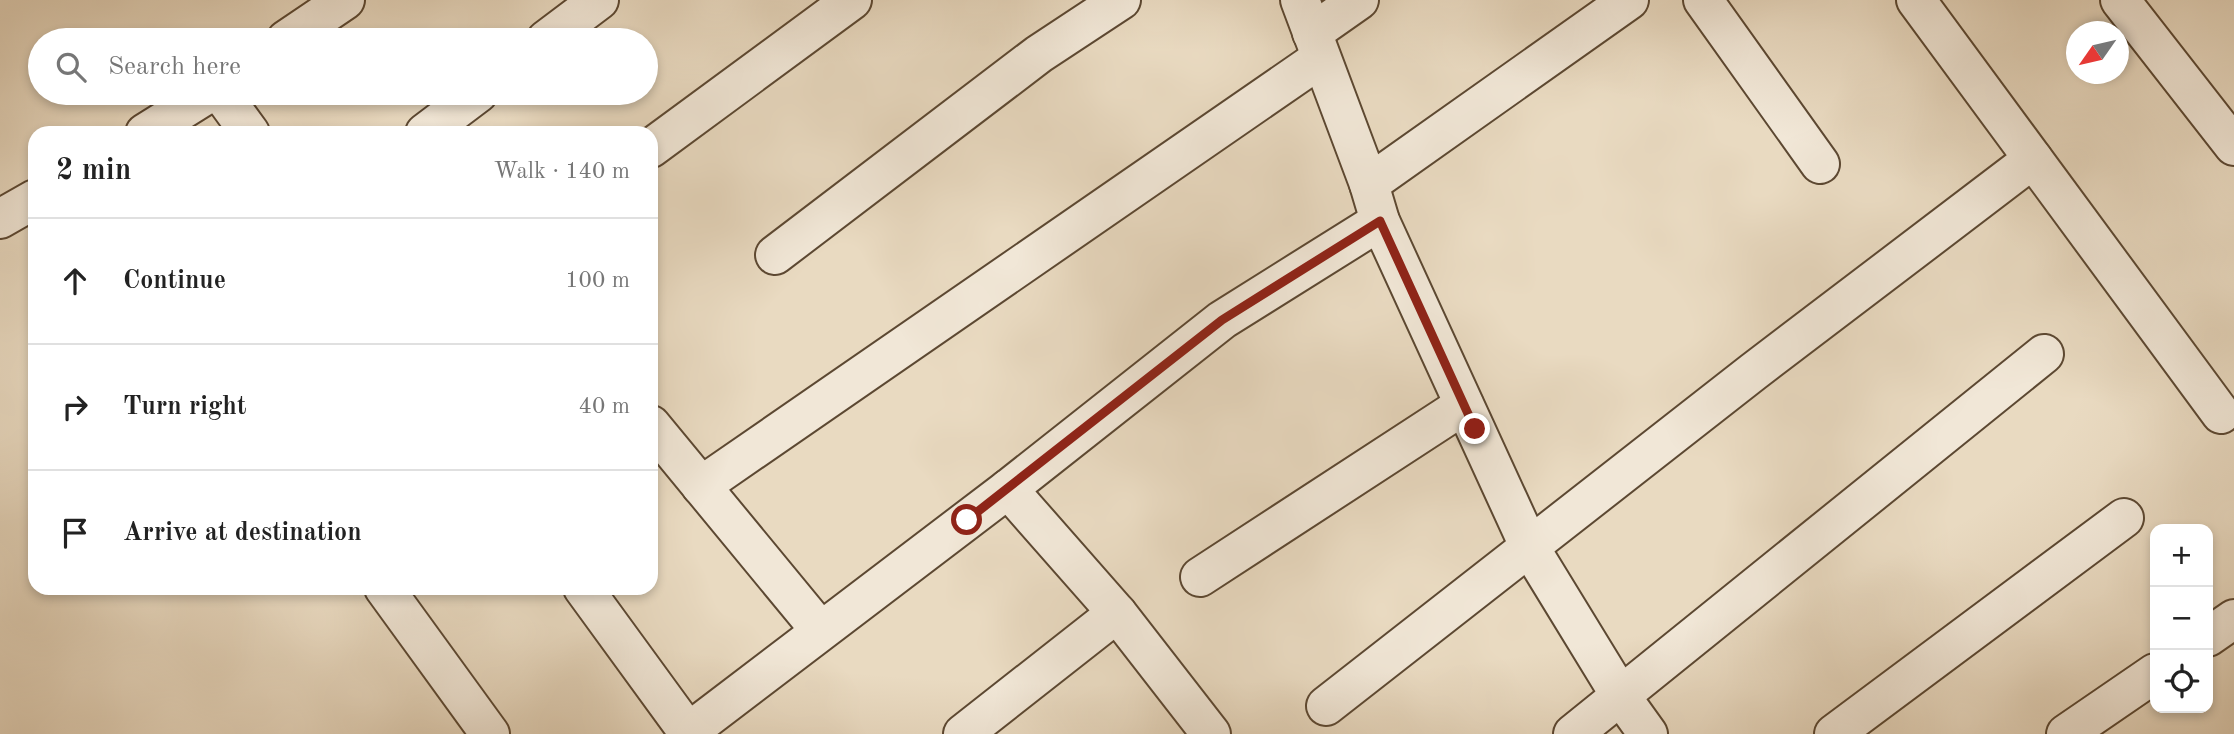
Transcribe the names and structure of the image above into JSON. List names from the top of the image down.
{
  "north": "bottom left",
  "page": {
    "search": "Search here",
    "heading": ["2 min", "Walk · 140 m"],
    "list": [
      ["Continue", "100 m"],
      ["Turn right", "40 m"],
      "Arrive at destination"
    ],
    "map_buttons": ["+", "−"]
  }
}
